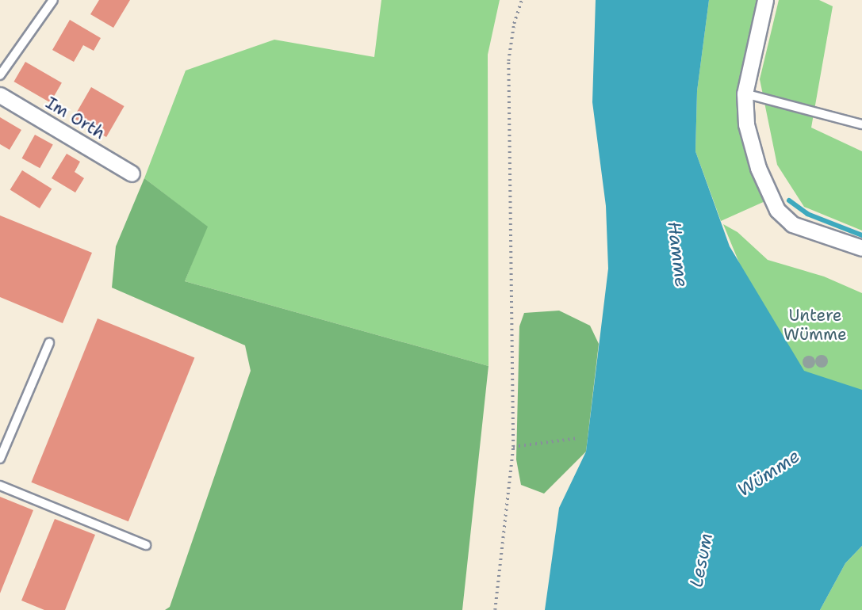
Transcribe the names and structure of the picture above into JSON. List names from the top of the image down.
{
  "streets": {
    "street": ["Im Orth"]
  },
  "water": ["Hamme", "Wümme", "Lesum"],
  "parks": ["Untere Wümme"]
}
